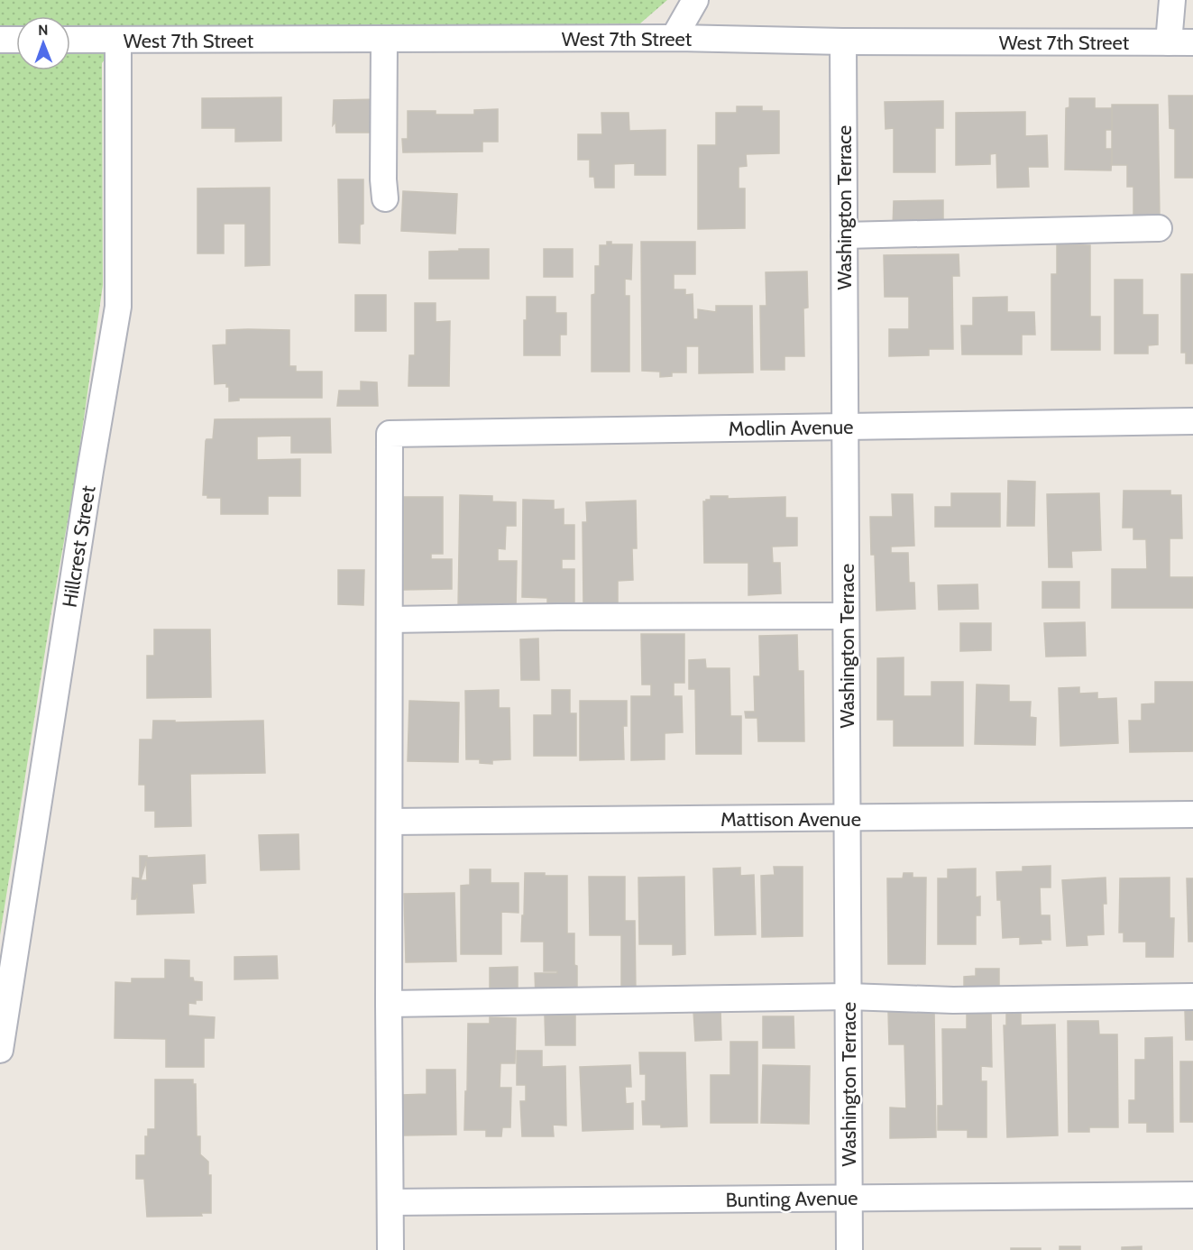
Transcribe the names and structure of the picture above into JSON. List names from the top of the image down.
{
  "streets": {
    "street": [
      "West 7th Street",
      "Washington Terrace",
      "Modlin Avenue",
      "Hillcrest Street",
      "Mattison Avenue",
      "Bunting Avenue"
    ]
  },
  "crossings": [
    ["West 7th Street", "Washington Terrace"],
    ["West 7th Street", "Hillcrest Street"],
    ["Washington Terrace", "Modlin Avenue"],
    ["Washington Terrace", "Mattison Avenue"],
    ["Washington Terrace", "Bunting Avenue"]
  ],
  "north": "top"
}
